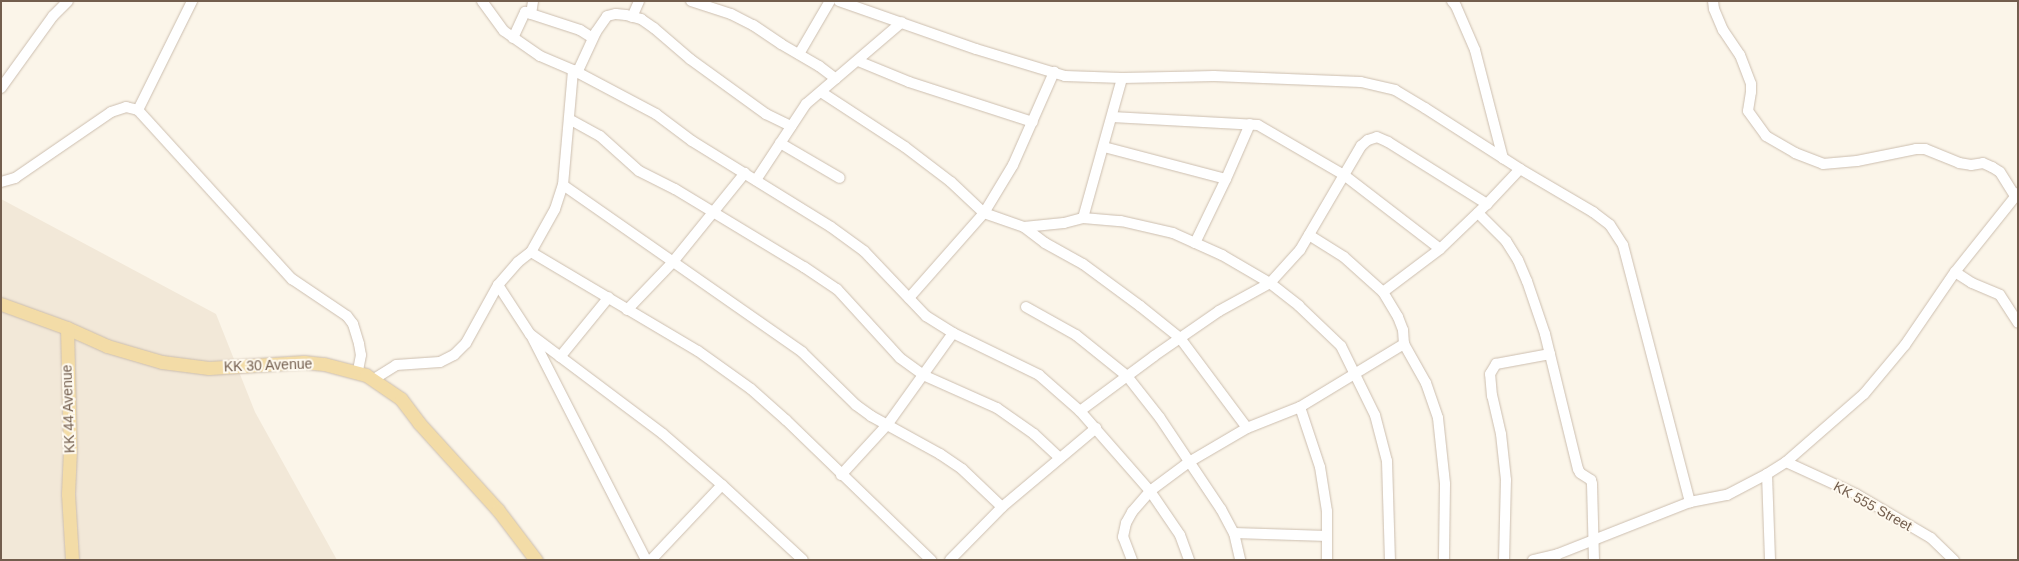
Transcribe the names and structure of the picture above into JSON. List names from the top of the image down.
{
  "streets": {
    "main road": ["KK 30 Avenue", "KK 44 Avenue"],
    "street": ["KK 555 Street"]
  },
  "crossings": [
    ["KK 30 Avenue", "KK 44 Avenue"]
  ]
}
